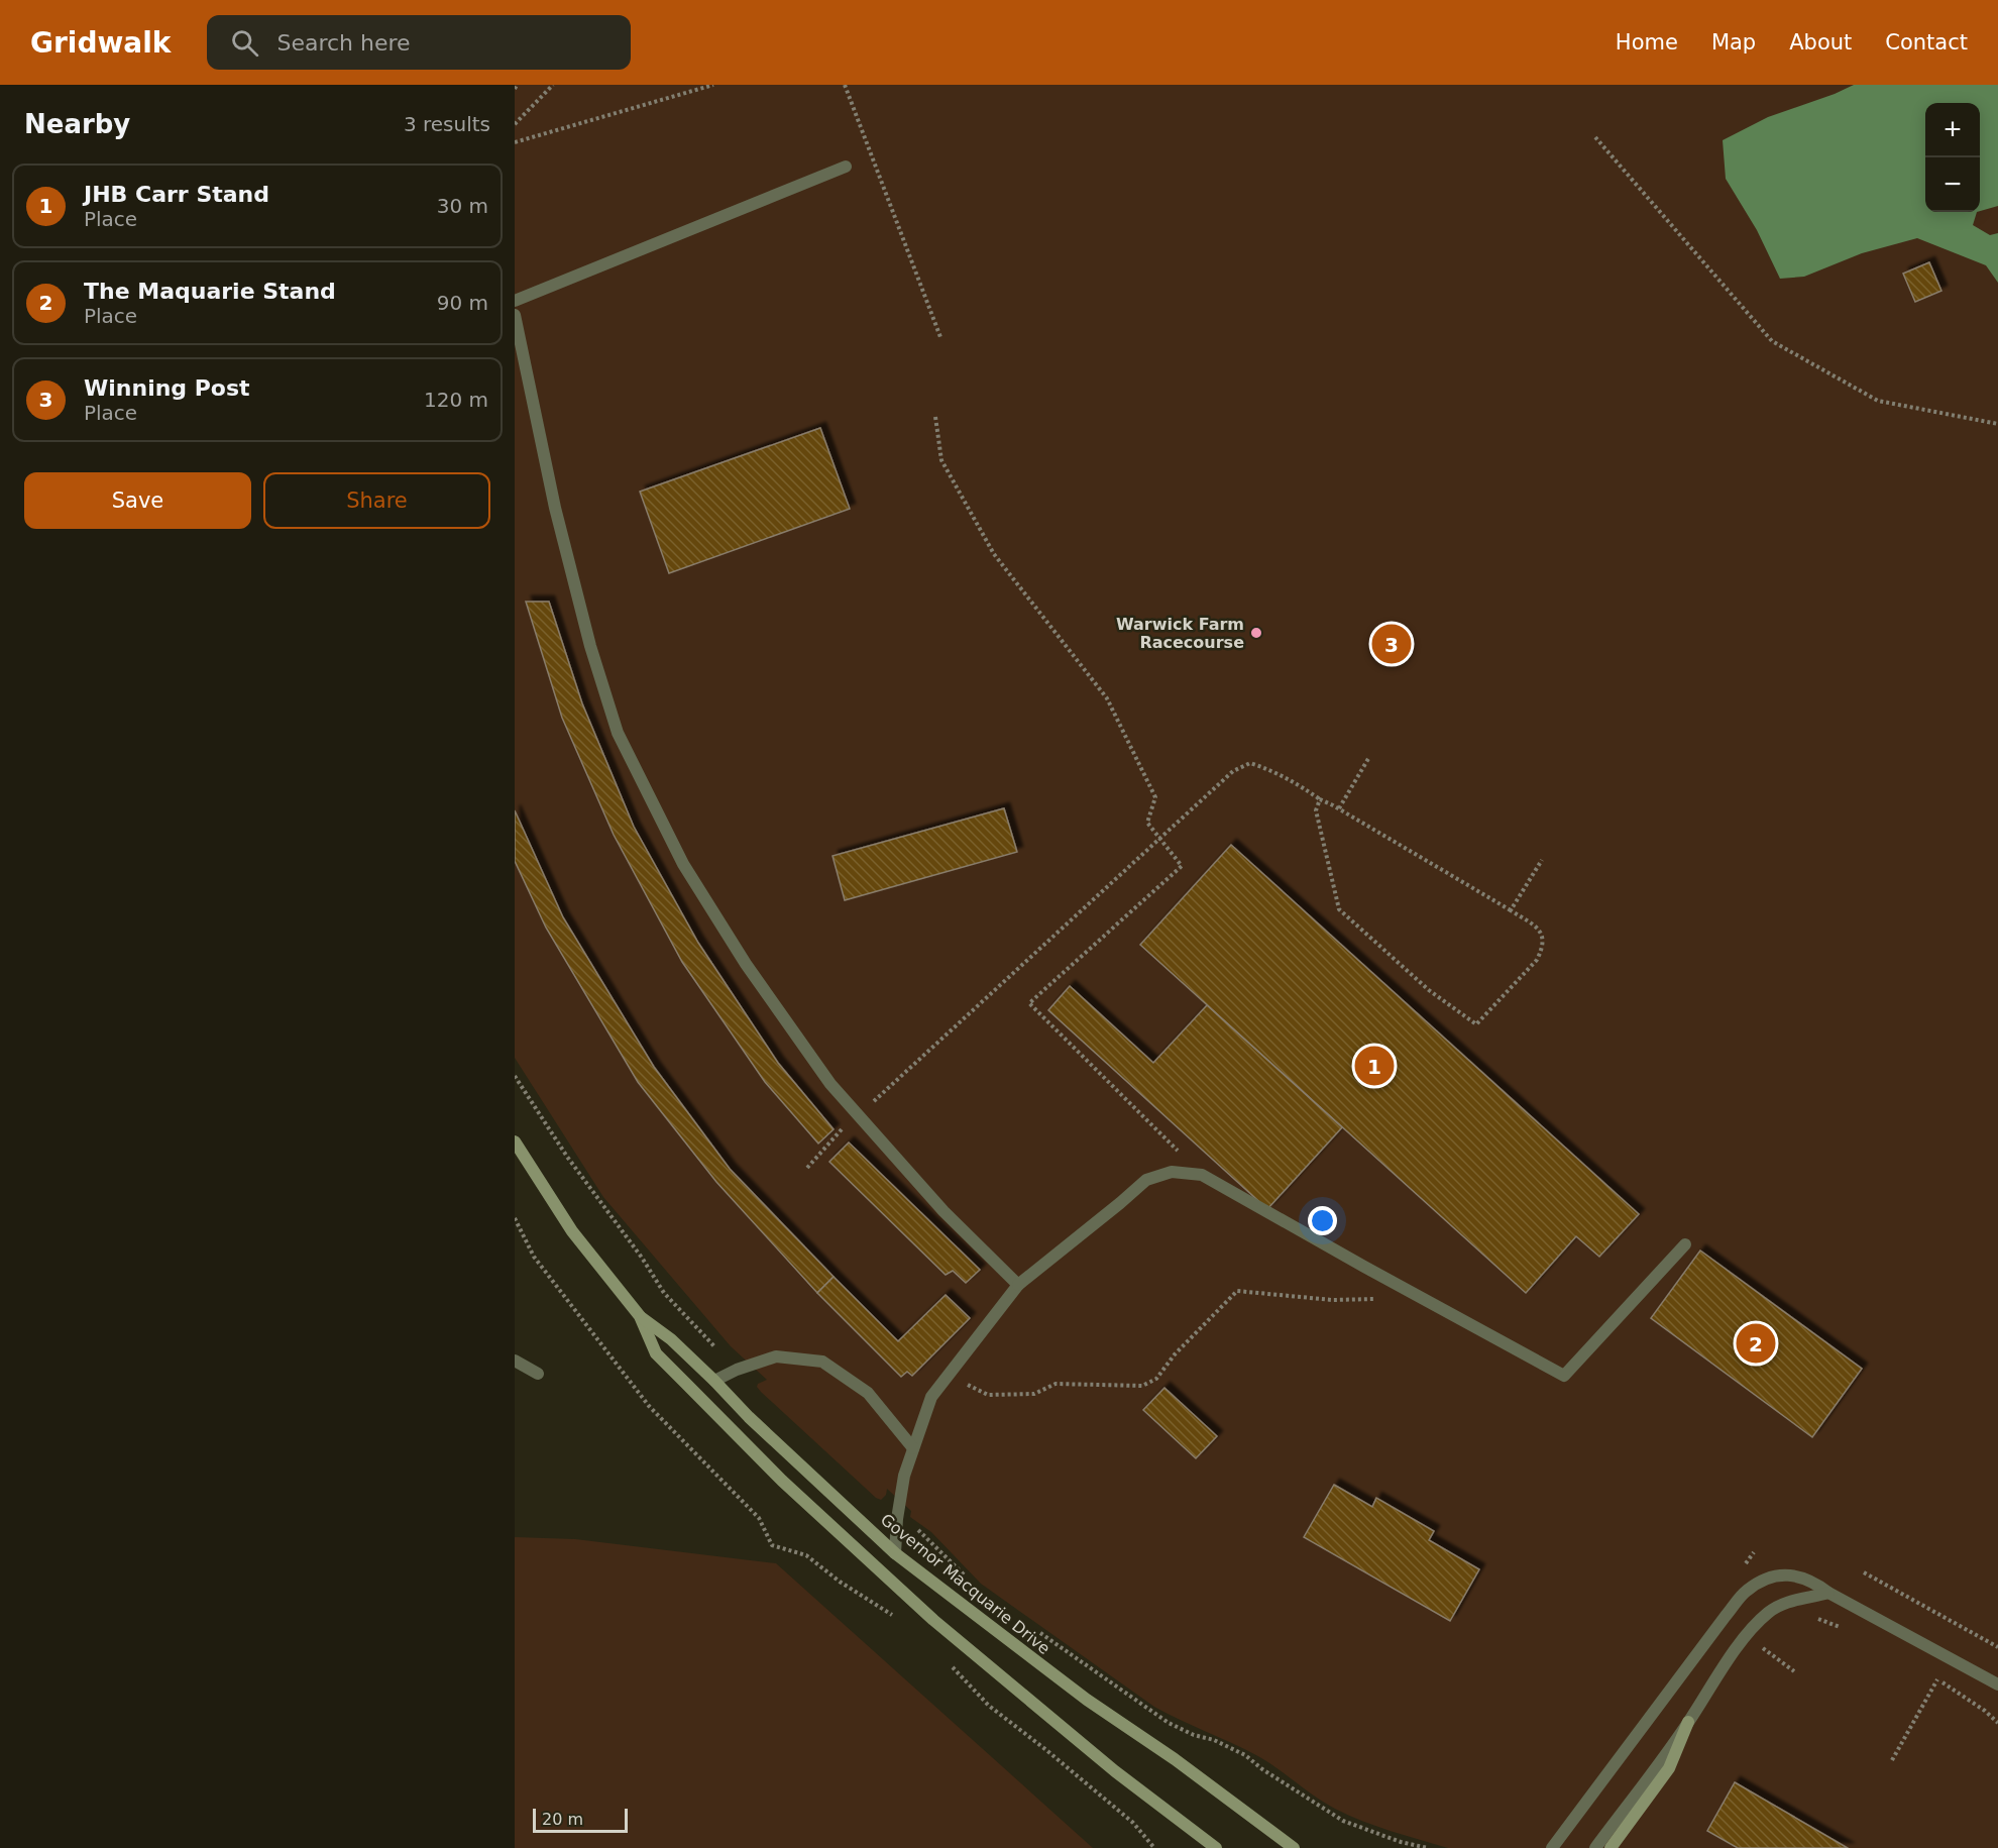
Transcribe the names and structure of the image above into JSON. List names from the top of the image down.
{
  "streets": {
    "main road": ["Governor Macquarie Drive"]
  },
  "places": ["Warwick Farm Racecourse"],
  "scale_bar": "20 m",
  "page": {
    "header": "Gridwalk",
    "search": "Search here",
    "nav": [
      "Home",
      "Map",
      "About",
      "Contact"
    ],
    "heading": ["Nearby", "3 results"],
    "map_buttons": ["+", "−"],
    "list": [
      {
        "mark": "1",
        "name": "JHB Carr Stand",
        "note": "Place",
        "value": "30 m"
      },
      {
        "mark": "2",
        "name": "The Maquarie Stand",
        "note": "Place",
        "value": "90 m"
      },
      {
        "mark": "3",
        "name": "Winning Post",
        "note": "Place",
        "value": "120 m"
      }
    ],
    "buttons": ["Save", "Share"],
    "pins": ["3", "1", "2"],
    "scale": "20 m"
  }
}
